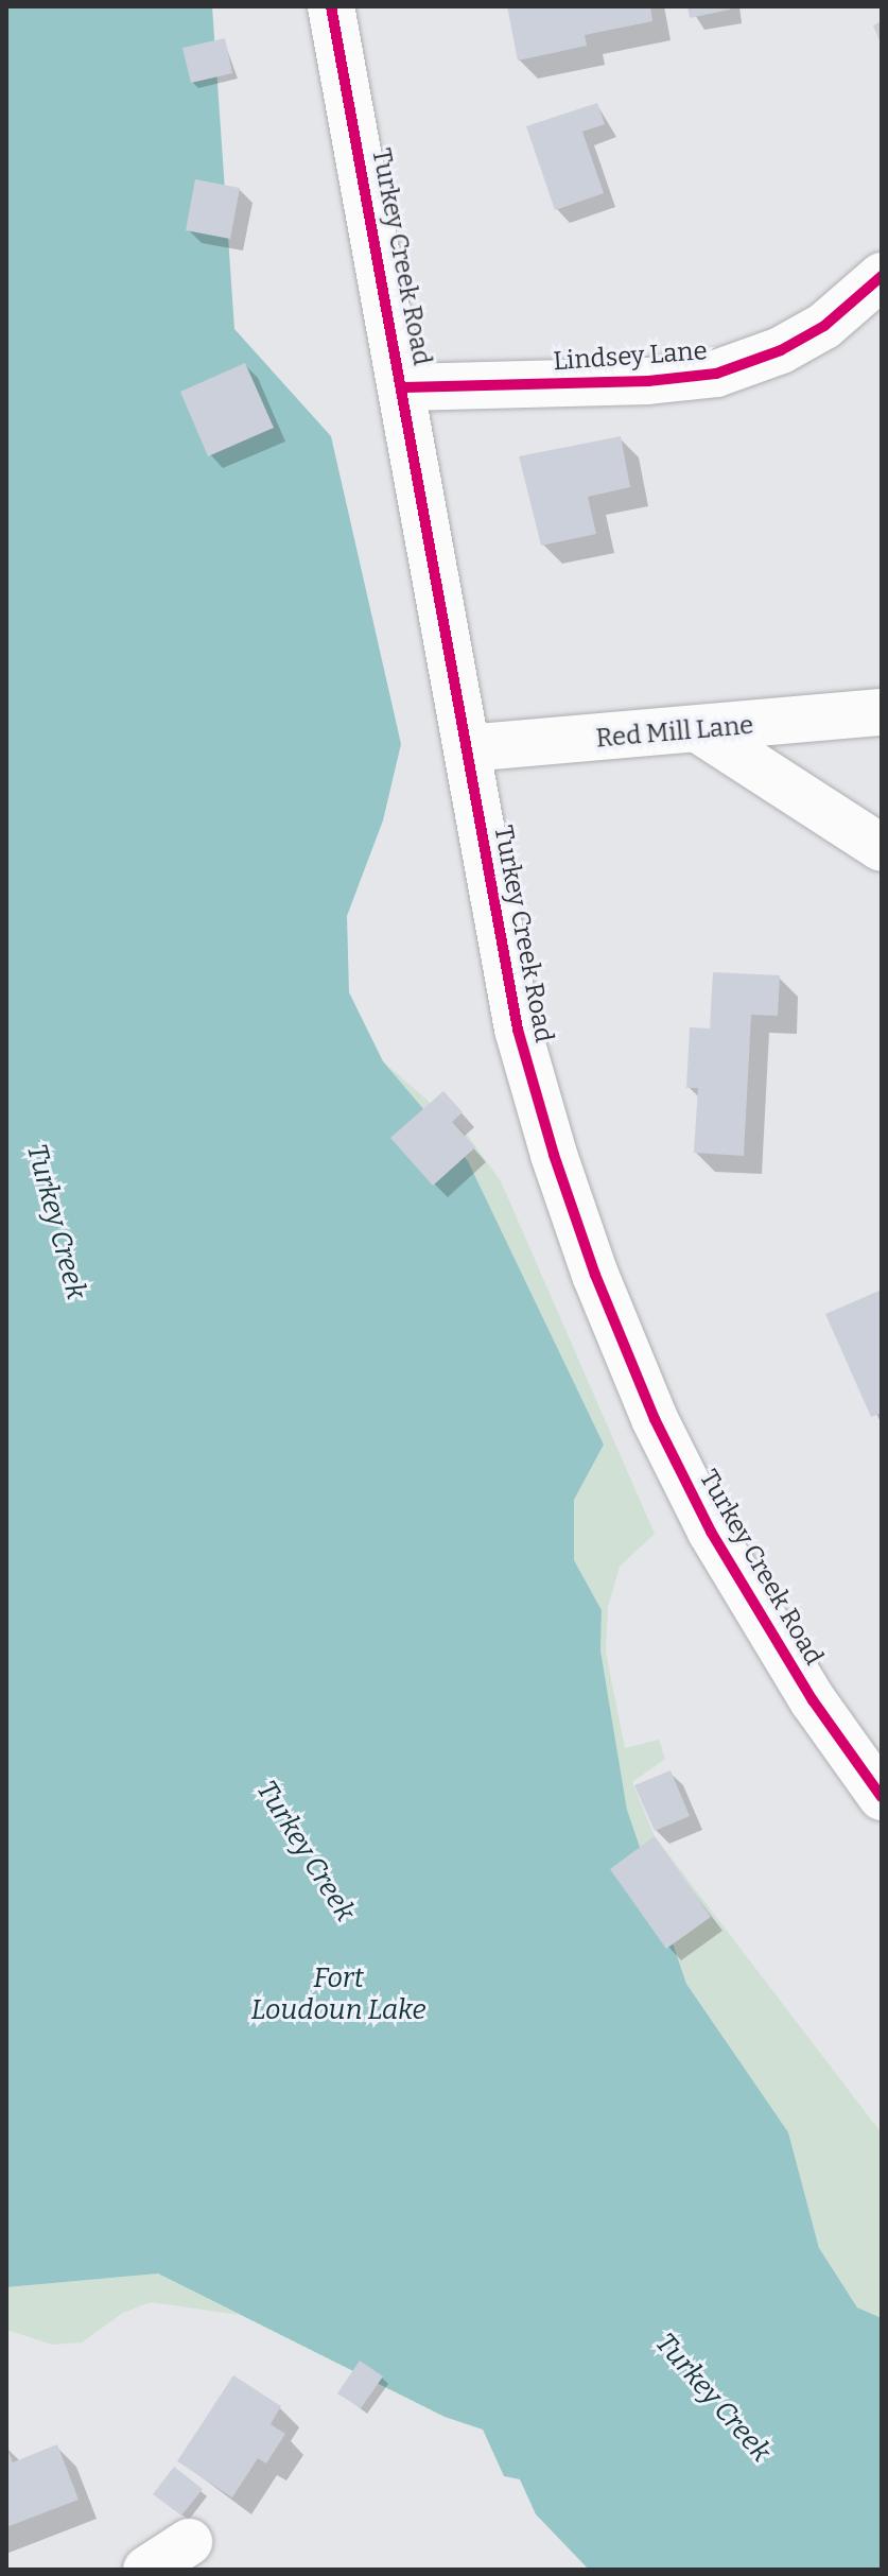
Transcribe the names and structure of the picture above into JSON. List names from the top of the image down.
{
  "streets": {
    "street": ["Turkey Creek Road", "Lindsey Lane", "Red Mill Lane"]
  },
  "crossings": [
    ["Turkey Creek Road", "Lindsey Lane"],
    ["Turkey Creek Road", "Red Mill Lane"]
  ],
  "water": ["Turkey Creek", "Fort Loudoun Lake"]
}
